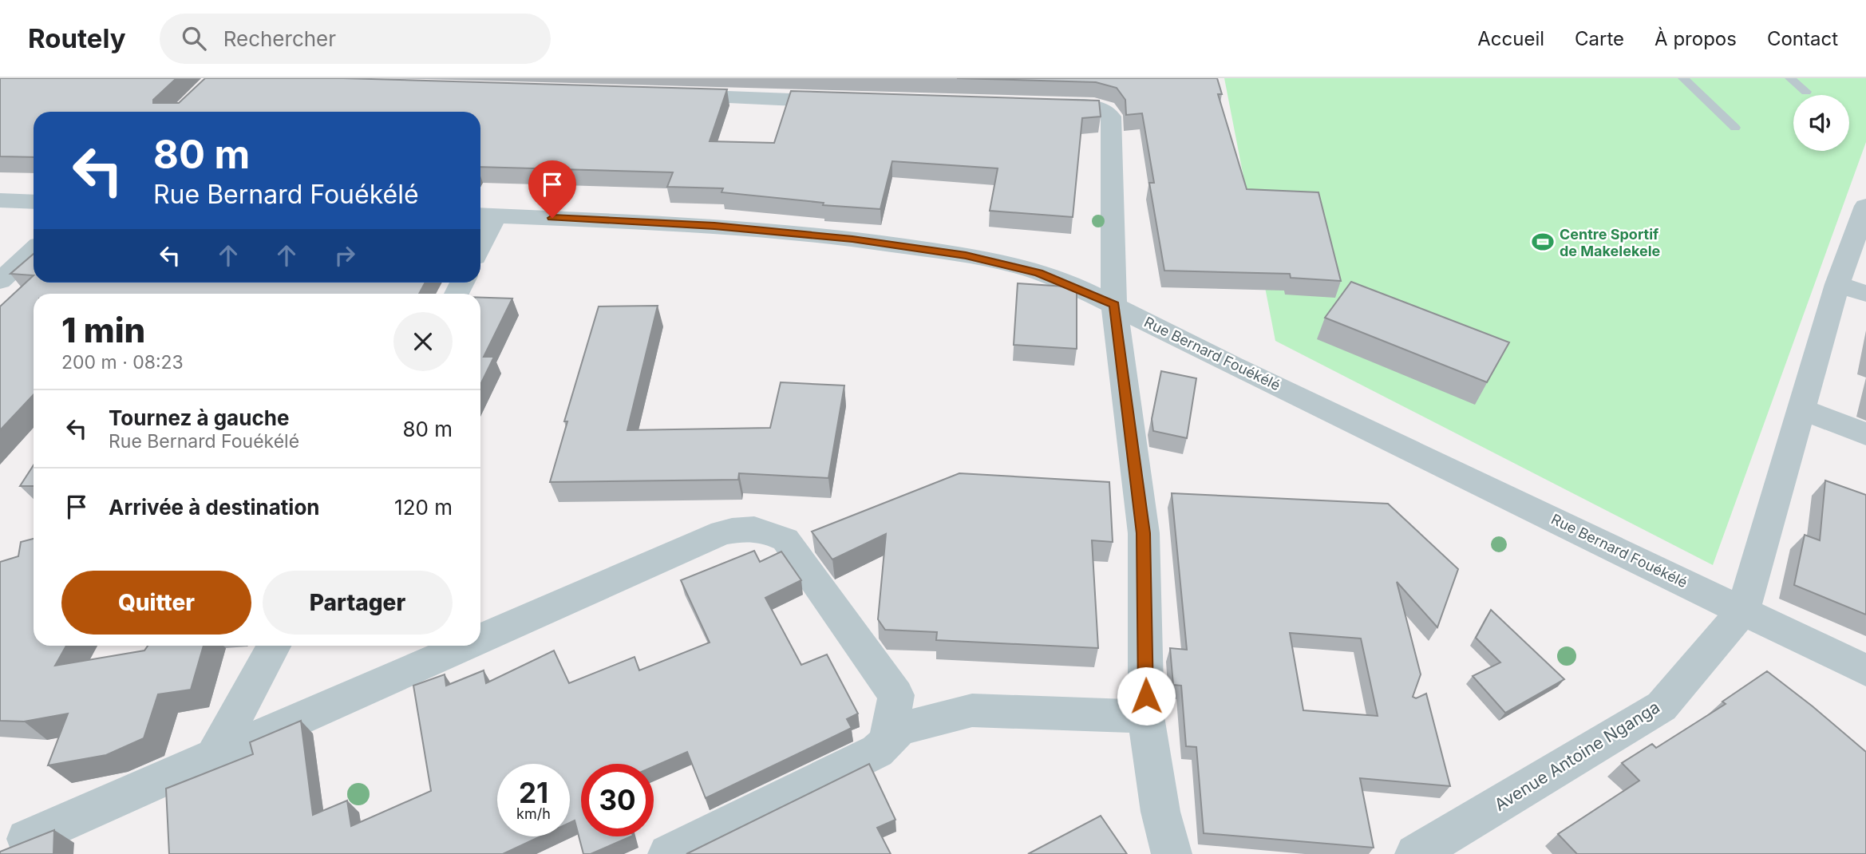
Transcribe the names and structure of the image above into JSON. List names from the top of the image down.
{
  "streets": {
    "street": ["Rue Bernard Fouékélé", "Avenue Antoine Nganga"]
  },
  "crossings": [
    ["Rue Bernard Fouékélé", "Avenue Antoine Nganga"]
  ],
  "places": {
    "sports": ["Centre Sportif de Makelekele"]
  },
  "page": {
    "header": "Routely",
    "search": "Rechercher",
    "nav": [
      "Accueil",
      "Carte",
      "À propos",
      "Contact"
    ],
    "turn": ["80 m", "Rue Bernard Fouékélé"],
    "heading": ["1 min", "200 m · 08:23"],
    "list": [
      {
        "name": "Tournez à gauche",
        "note": "Rue Bernard Fouékélé",
        "value": "80 m"
      },
      {
        "name": "Arrivée à destination",
        "value": "120 m"
      }
    ],
    "buttons": ["Quitter", "Partager"],
    "speed": "21 km/h",
    "limit": "30"
  }
}
